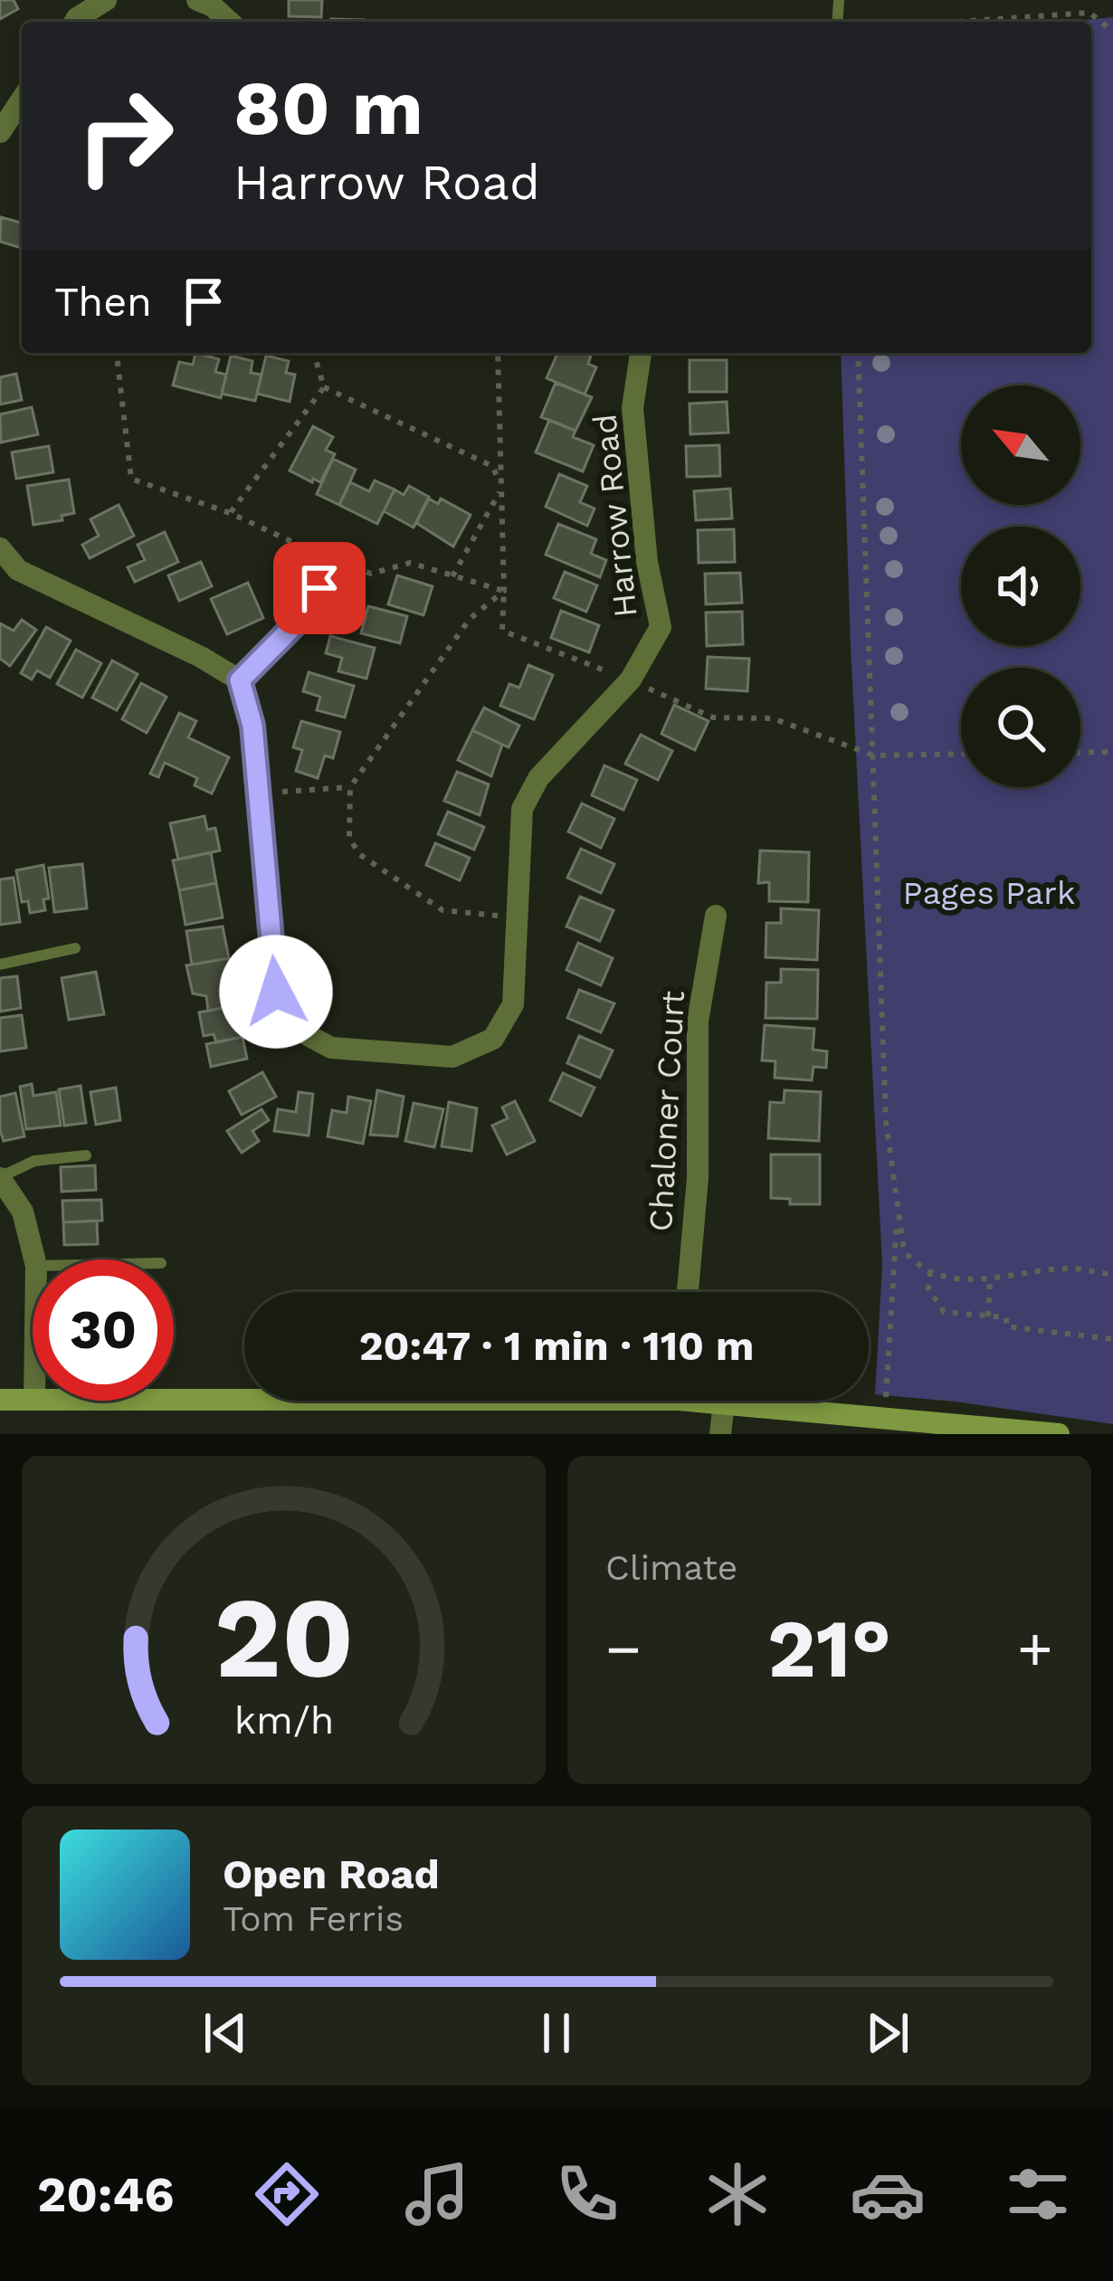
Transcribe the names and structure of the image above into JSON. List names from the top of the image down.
{
  "streets": {
    "street": ["Harrow Road", "Chaloner Court"]
  },
  "parks": ["Pages Park"],
  "north": "top left",
  "page": {
    "turn": ["80 m", "Harrow Road"],
    "then": "Then",
    "limit": "30",
    "trip": "20:47 · 1 min · 110 m",
    "tile": "Climate",
    "heat": ["−", "21°", "+"],
    "song": ["Open Road", "Tom Ferris"],
    "tabs": "20:46",
    "gauge": ["20", "km/h"]
  }
}
